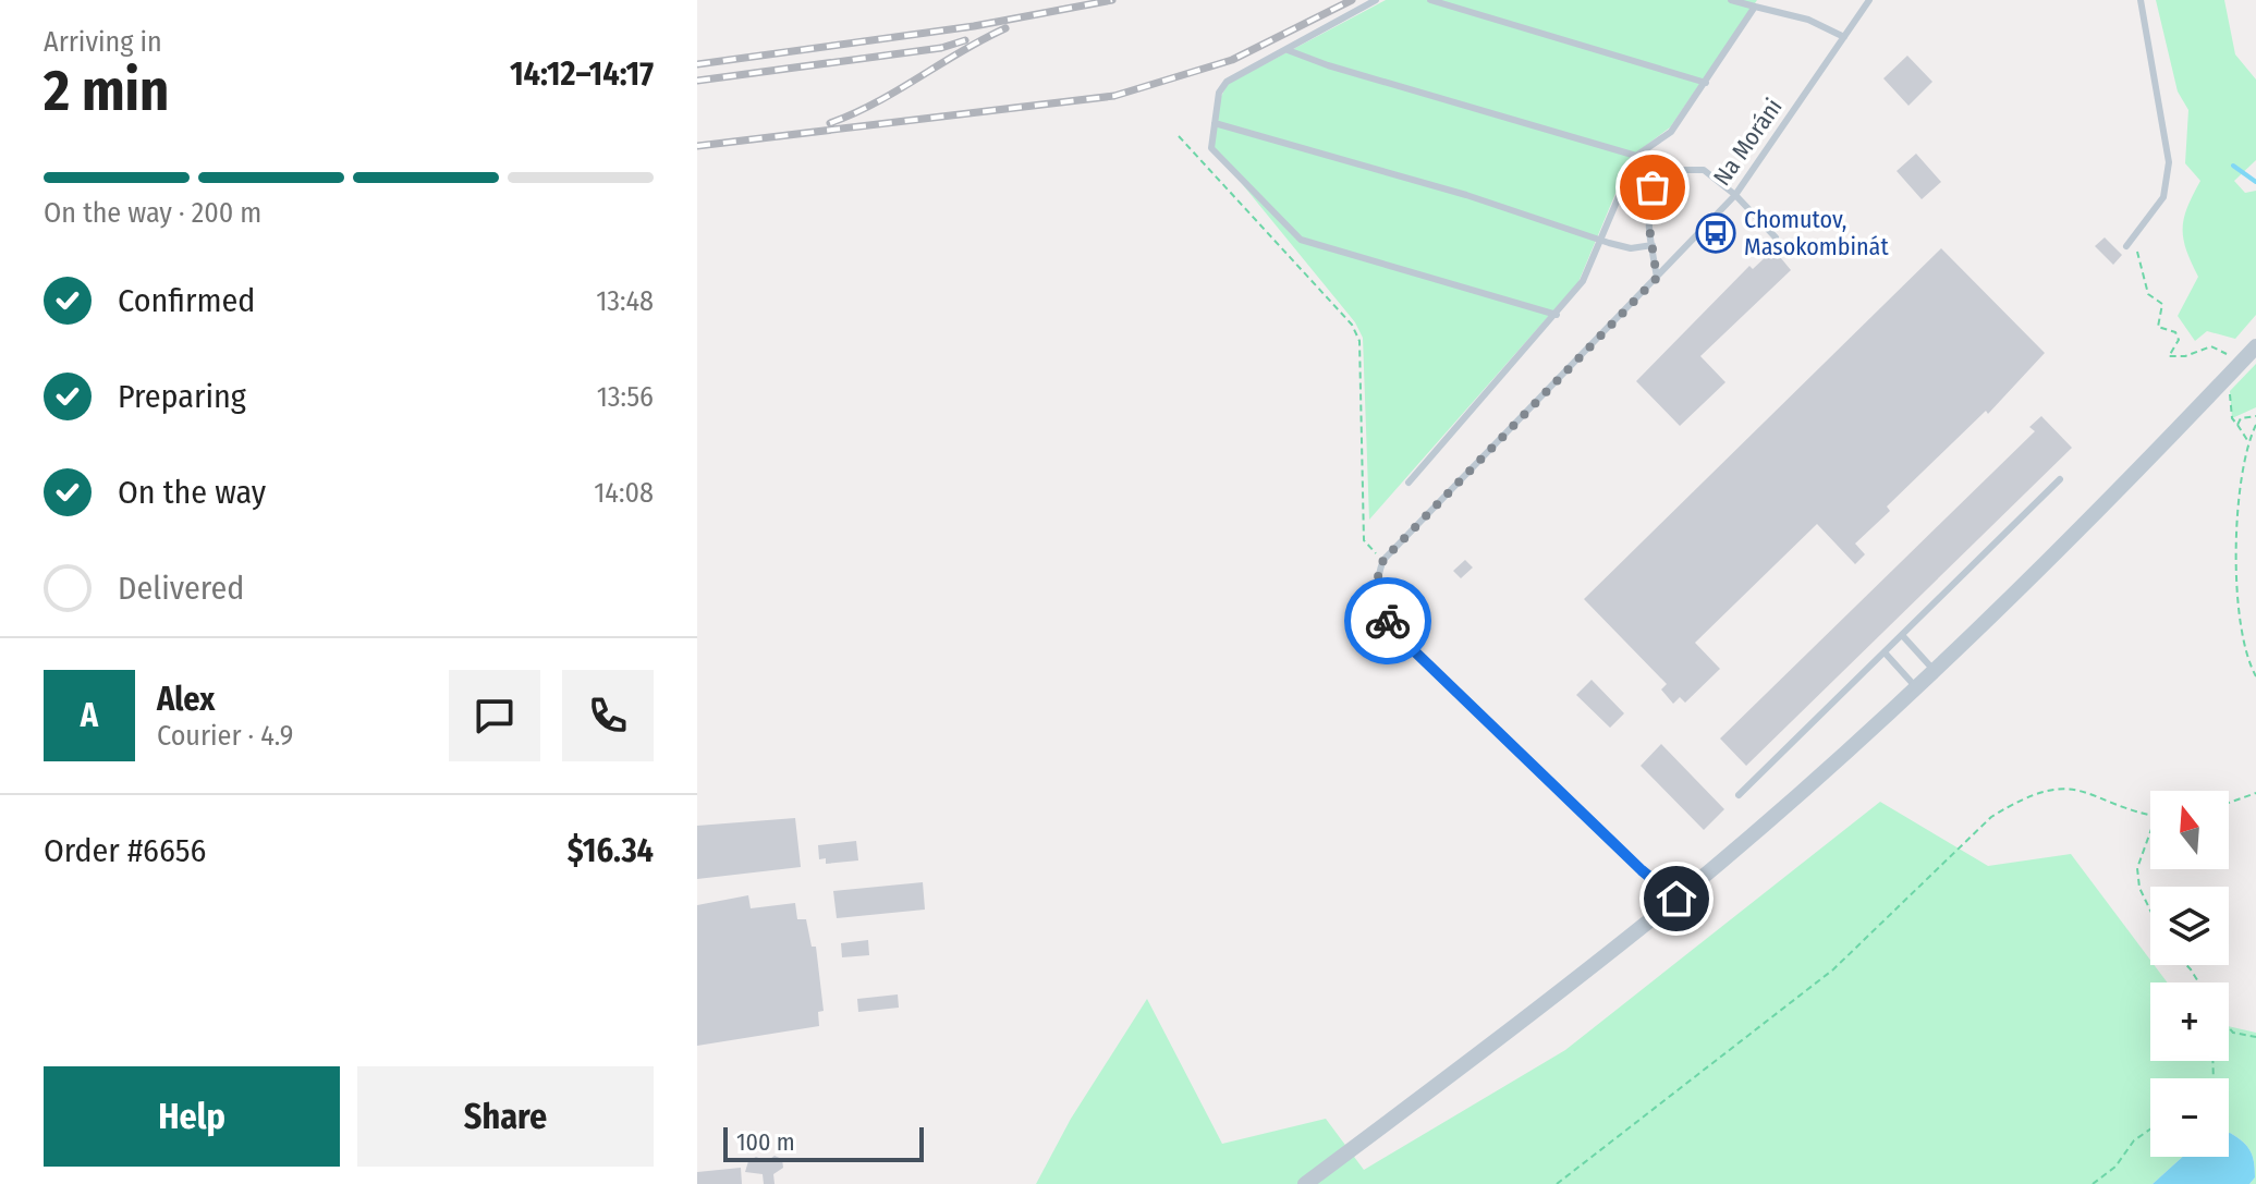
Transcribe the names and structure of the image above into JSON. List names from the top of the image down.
{
  "streets": {
    "lane": ["Na Moráni"]
  },
  "places": {
    "bus stop": ["Chomutov, Masokombinát"]
  },
  "scale_bar": "100 m",
  "north": "top",
  "page": {
    "heading": ["2 min", "Arriving in", "14:12–14:17"],
    "panel": [
      "Alex",
      "Courier · 4.9",
      "Order #6656",
      "$16.34"
    ],
    "bar": "On the way · 200 m",
    "list": [
      ["Confirmed", "13:48"],
      ["Preparing", "13:56"],
      ["On the way", "14:08"],
      "Delivered"
    ],
    "round": "A",
    "map_buttons": ["+", "−"],
    "buttons": ["Help", "Share"],
    "scale": "100 m"
  }
}
